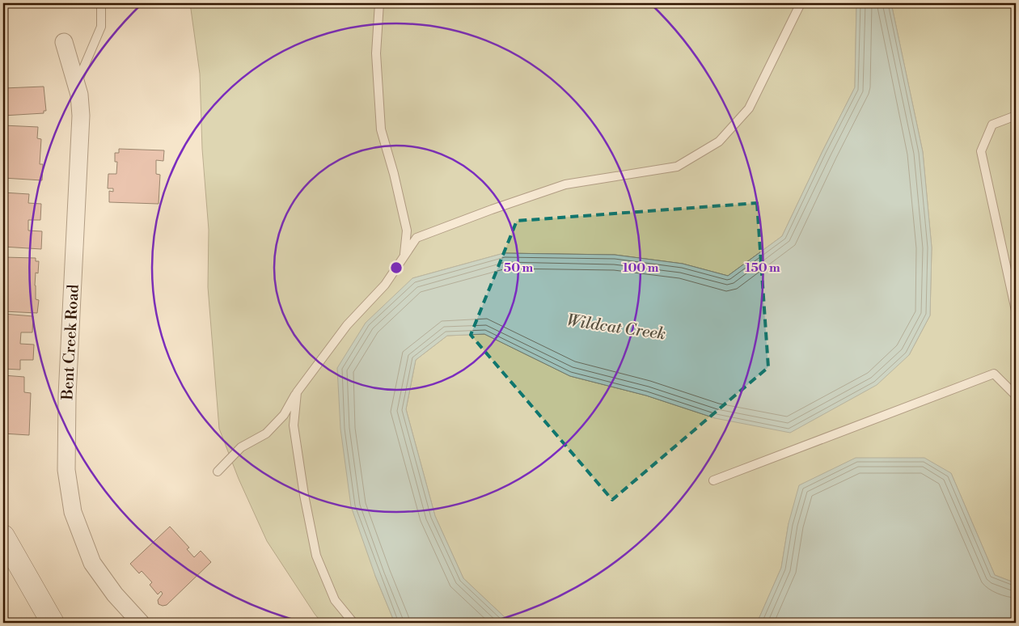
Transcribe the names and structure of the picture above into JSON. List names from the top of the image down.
{
  "streets": {
    "street": ["Bent Creek Road"]
  },
  "water": ["Wildcat Creek"],
  "rings": ["50 m", "100 m", "150 m"]
}
